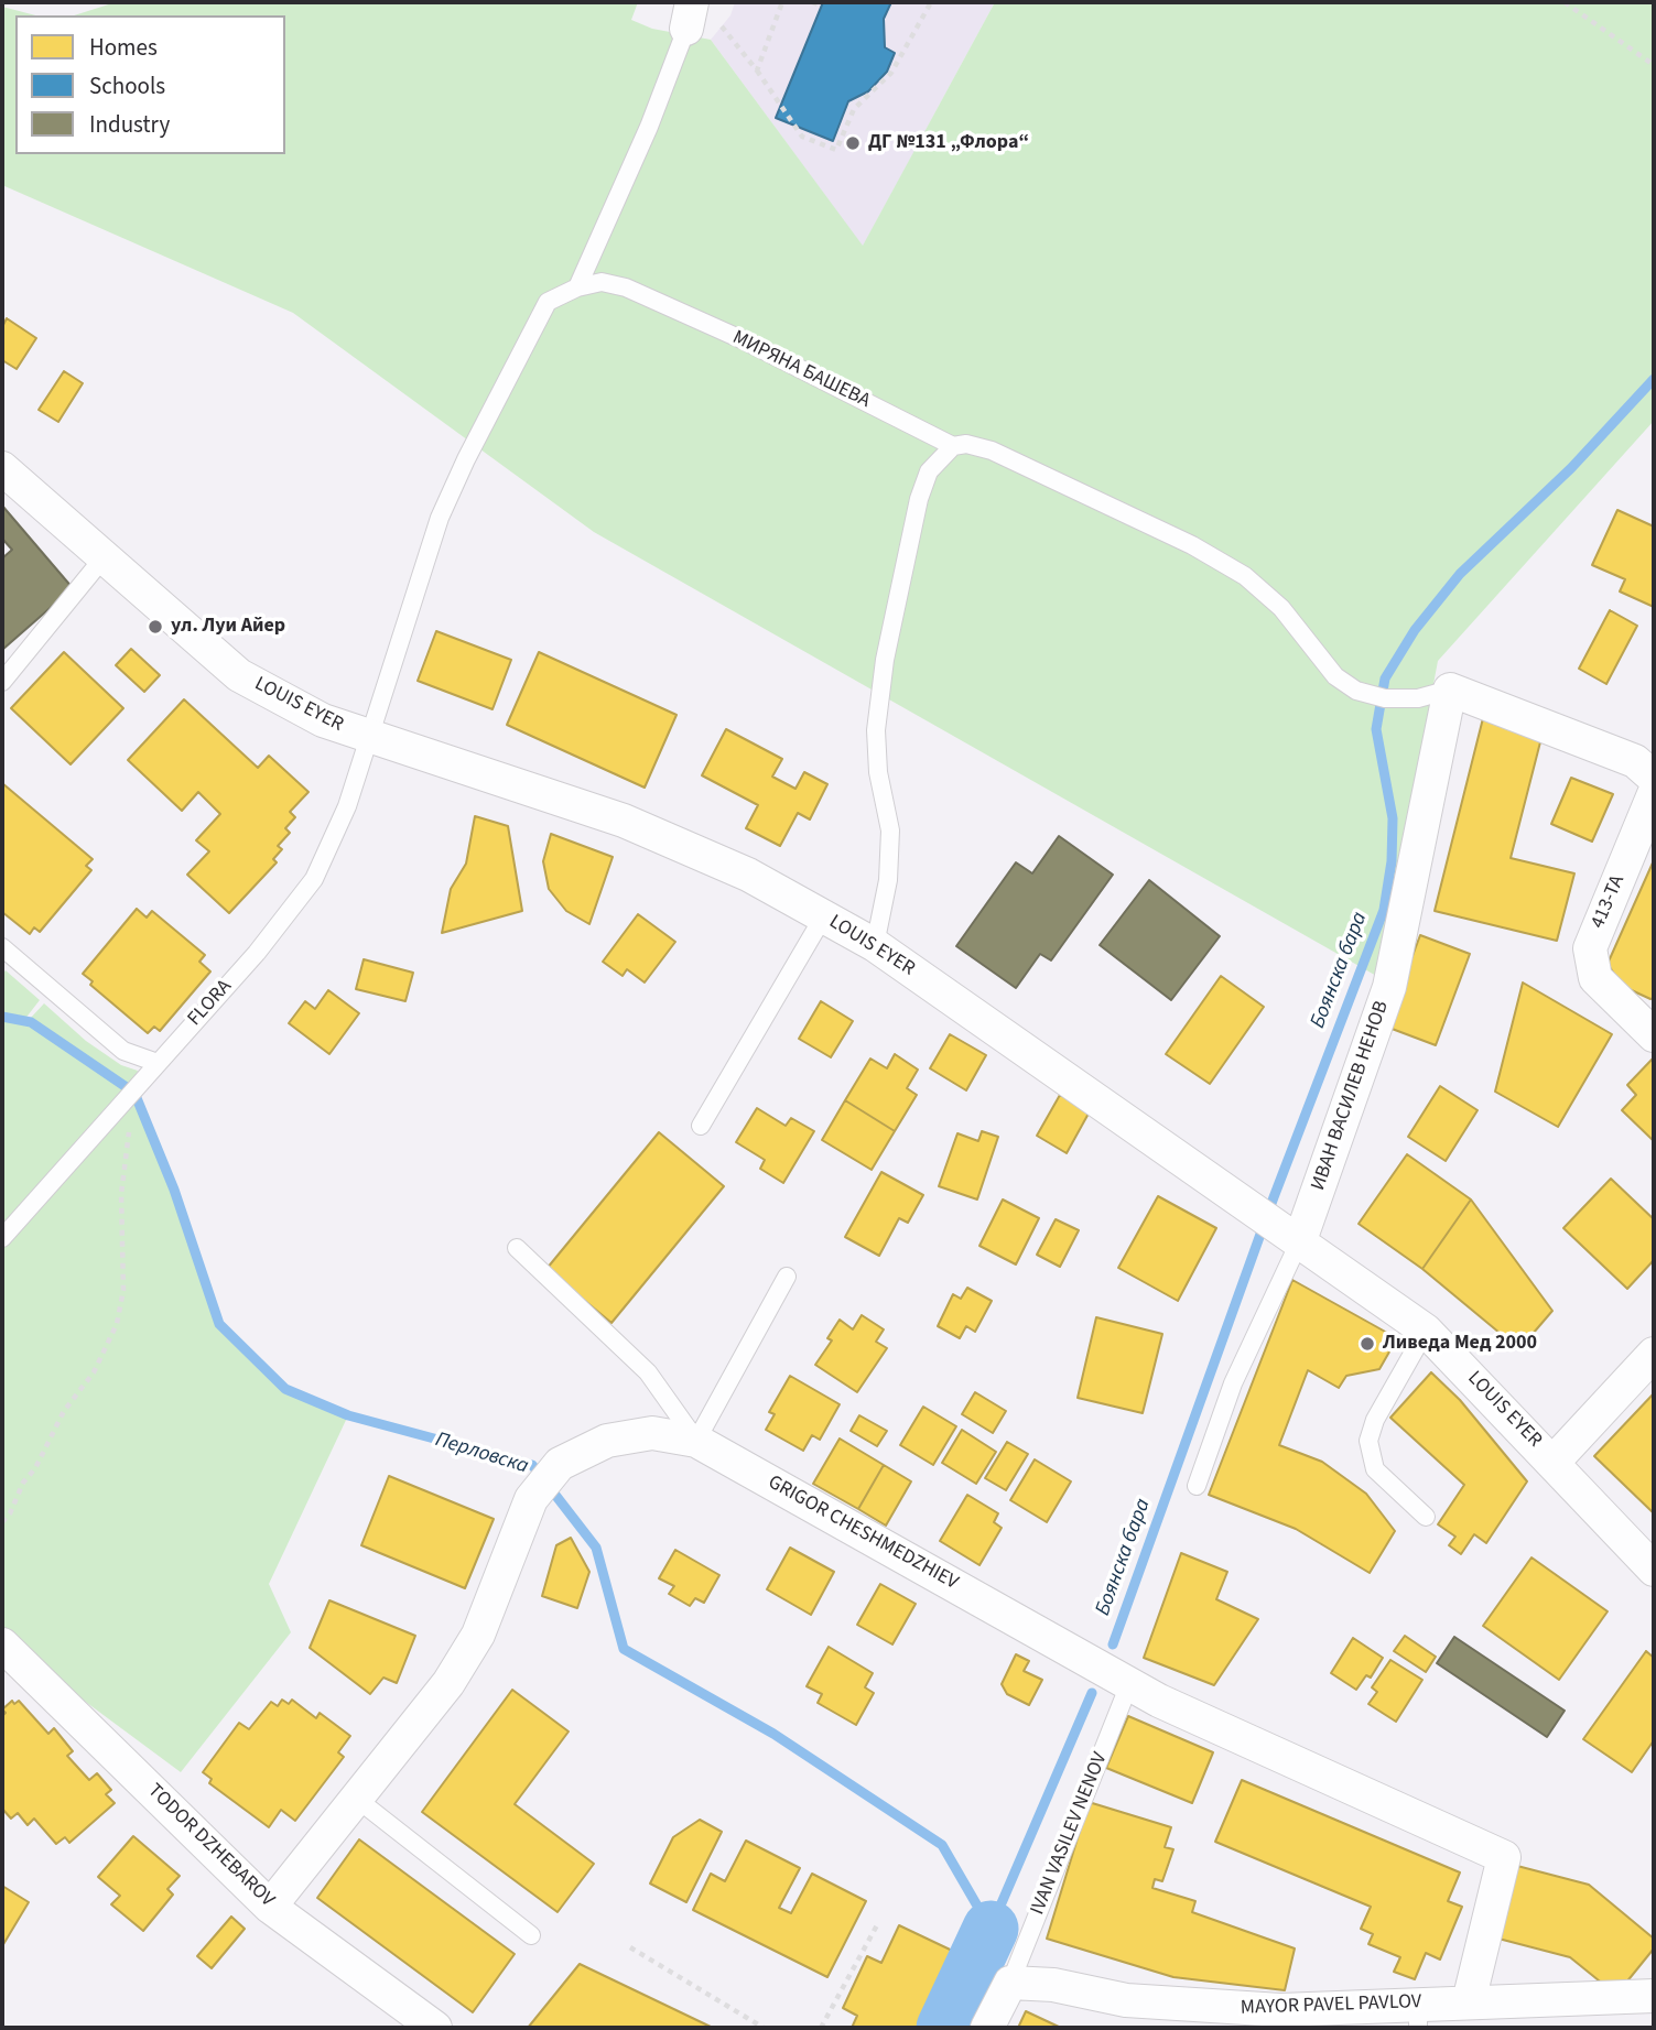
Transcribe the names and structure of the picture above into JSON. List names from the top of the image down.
{
  "streets": {
    "street": [
      "LOUIS EYER",
      "413-ТА",
      "ИВАН ВАСИЛЕВ НЕНОВ",
      "GRIGOR CHESHMEDZHIEV",
      "TODOR DZHEBAROV",
      "MAYOR PAVEL PAVLOV"
    ],
    "lane": ["МИРЯНА БАШЕВА", "FLORA", "IVAN VASILEV NENOV"]
  },
  "crossings": [
    ["МИРЯНА БАШЕВА", "LOUIS EYER"],
    ["МИРЯНА БАШЕВА", "FLORA"],
    ["МИРЯНА БАШЕВА", "ИВАН ВАСИЛЕВ НЕНОВ"],
    ["LOUIS EYER", "FLORA"],
    ["LOUIS EYER", "ИВАН ВАСИЛЕВ НЕНОВ"],
    ["GRIGOR CHESHMEDZHIEV", "IVAN VASILEV NENOV"],
    ["GRIGOR CHESHMEDZHIEV", "TODOR DZHEBAROV"],
    ["GRIGOR CHESHMEDZHIEV", "MAYOR PAVEL PAVLOV"],
    ["IVAN VASILEV NENOV", "MAYOR PAVEL PAVLOV"]
  ],
  "water": ["Боянска бара", "Перловска"],
  "places": ["ДГ №131 „Флора“", "ул. Луи Айер", "Ливеда Мед 2000"],
  "legend": ["Homes", "Schools", "Industry"]
}
